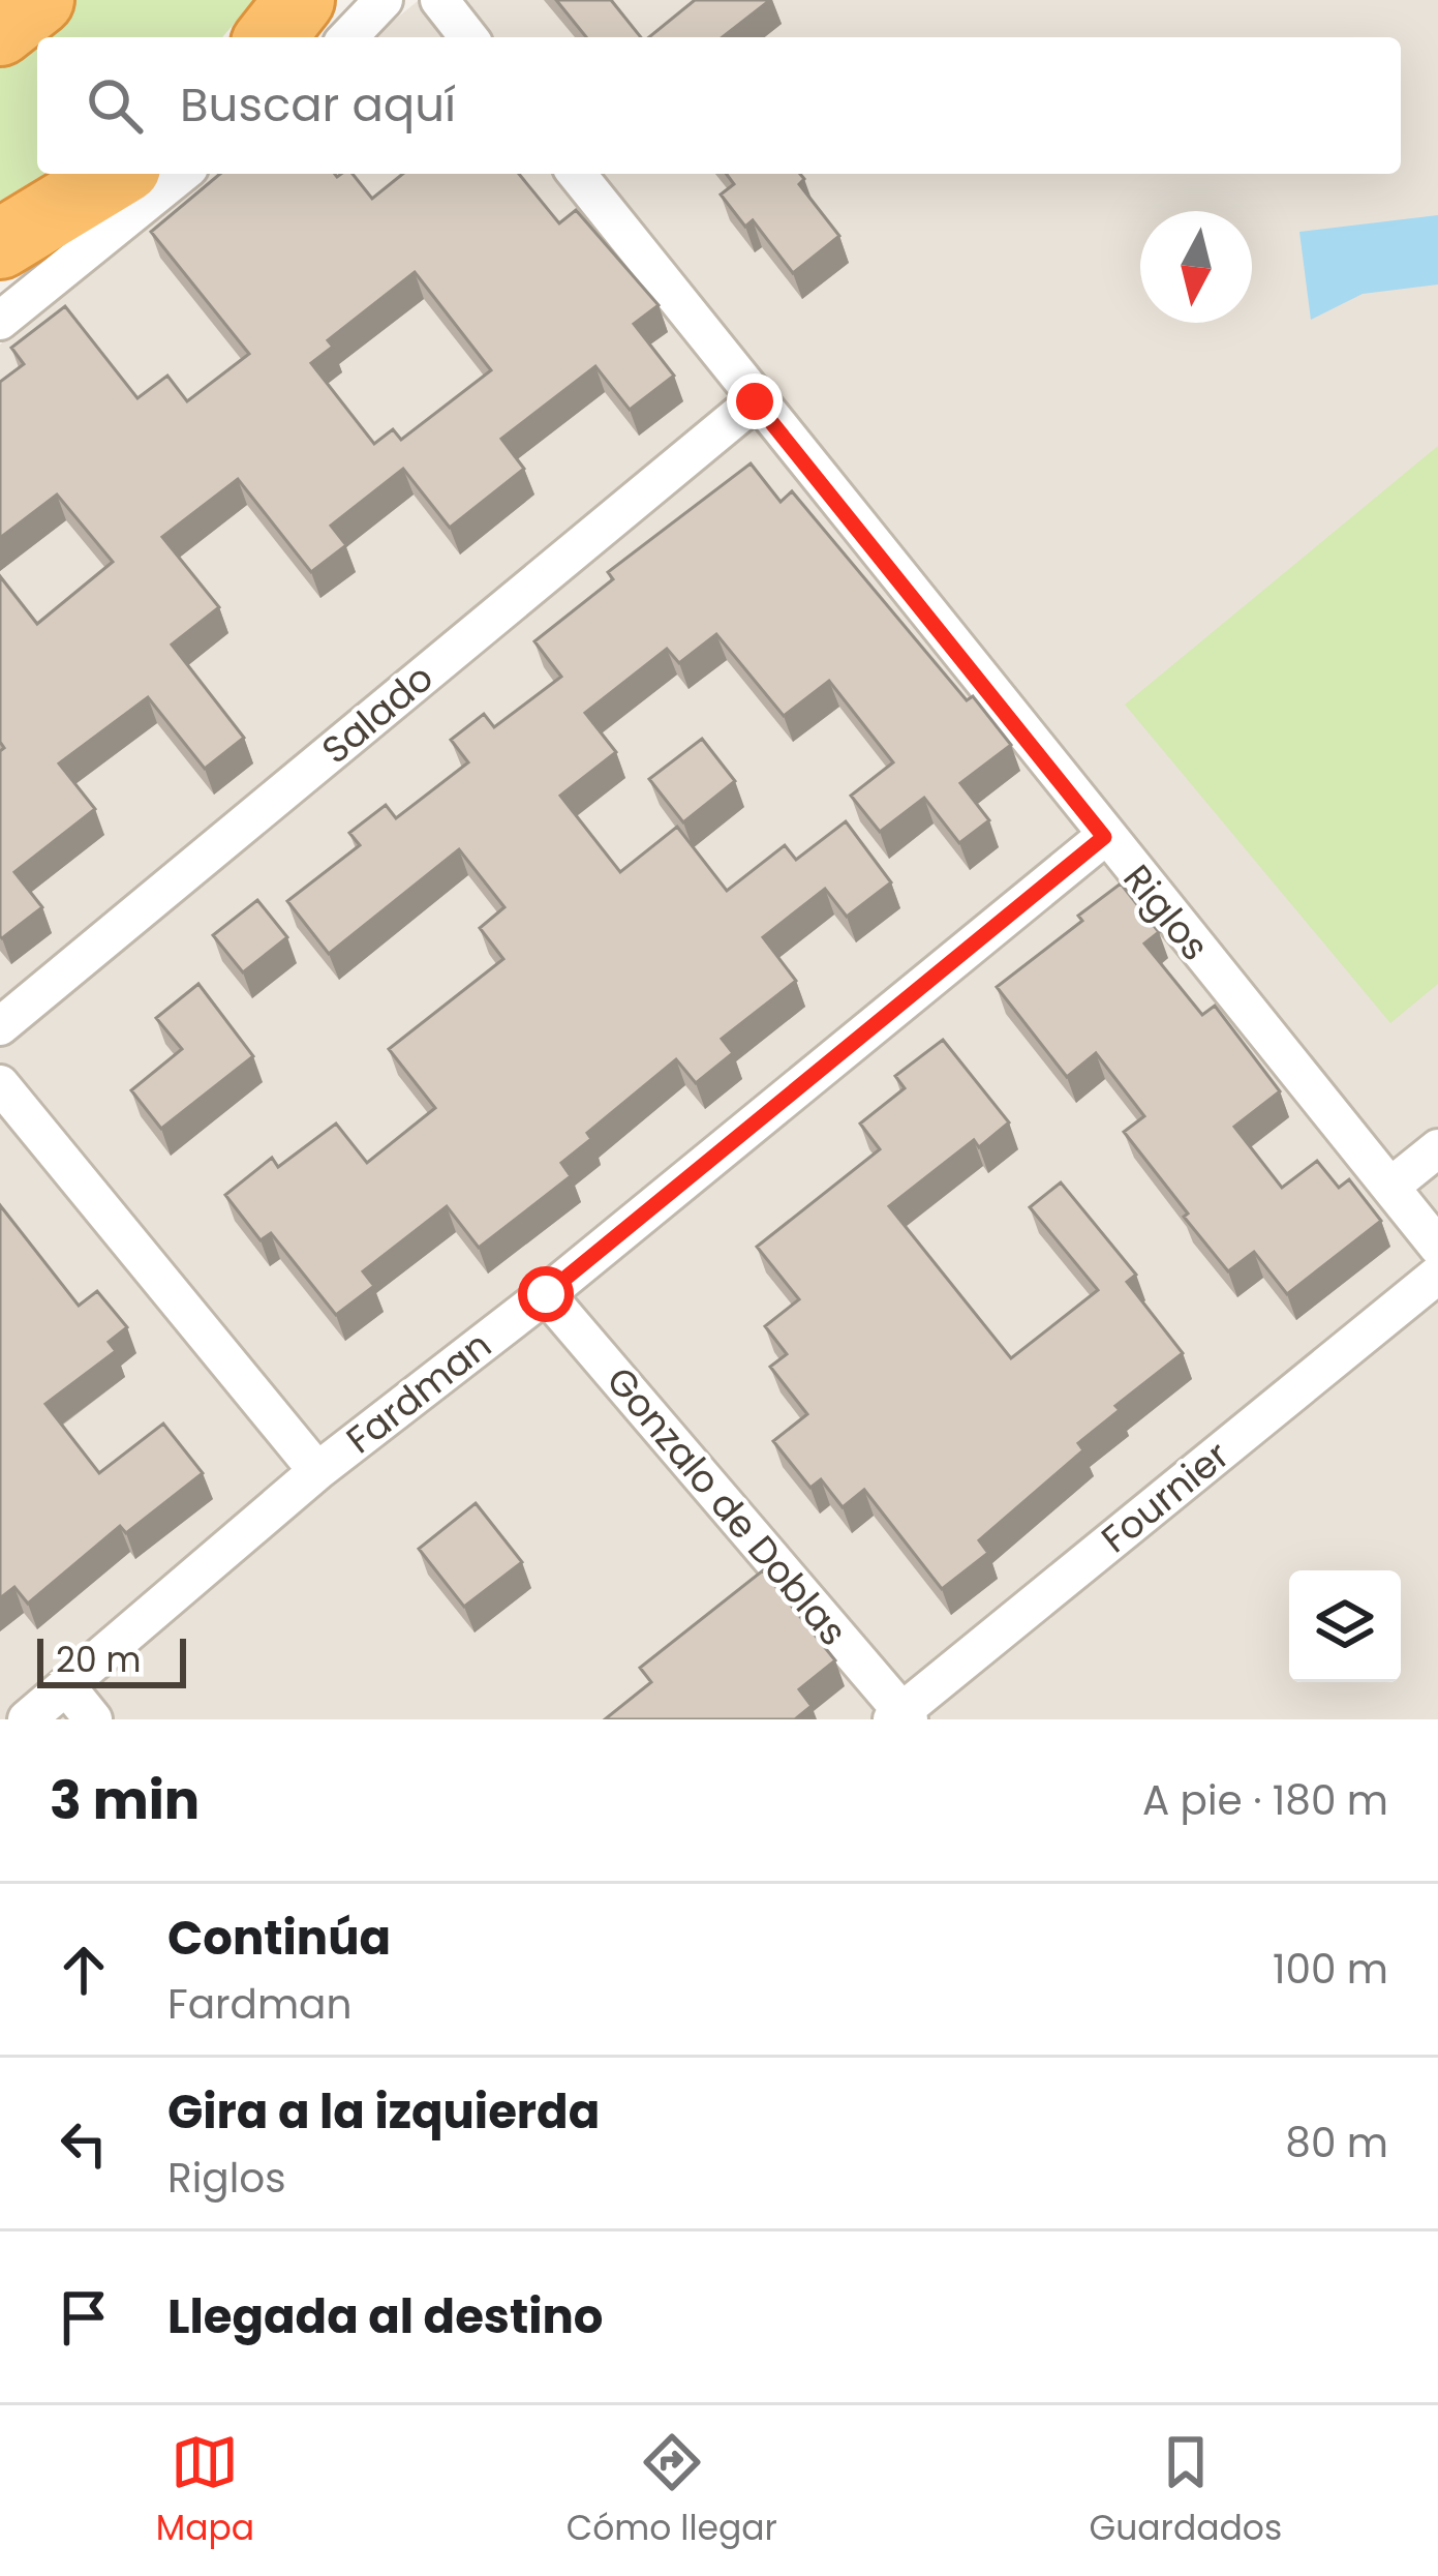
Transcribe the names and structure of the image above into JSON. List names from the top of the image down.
{
  "streets": {
    "street": [
      "Salado",
      "Riglos",
      "Fardman",
      "Fournier",
      "Gonzalo de Doblas"
    ]
  },
  "crossings": [
    ["Salado", "Riglos"],
    ["Riglos", "Fardman"],
    ["Fardman", "Gonzalo de Doblas"],
    ["Fournier", "Gonzalo de Doblas"]
  ],
  "scale_bar": "20 m",
  "north": "bottom",
  "page": {
    "search": "Buscar aquí",
    "scale": "20 m",
    "heading": ["3 min", "A pie · 180 m"],
    "list": [
      ["Continúa", "Fardman", "100 m"],
      ["Gira a la izquierda", "Riglos", "80 m"],
      "Llegada al destino"
    ],
    "nav": ["Mapa", "Cómo llegar", "Guardados"]
  }
}
